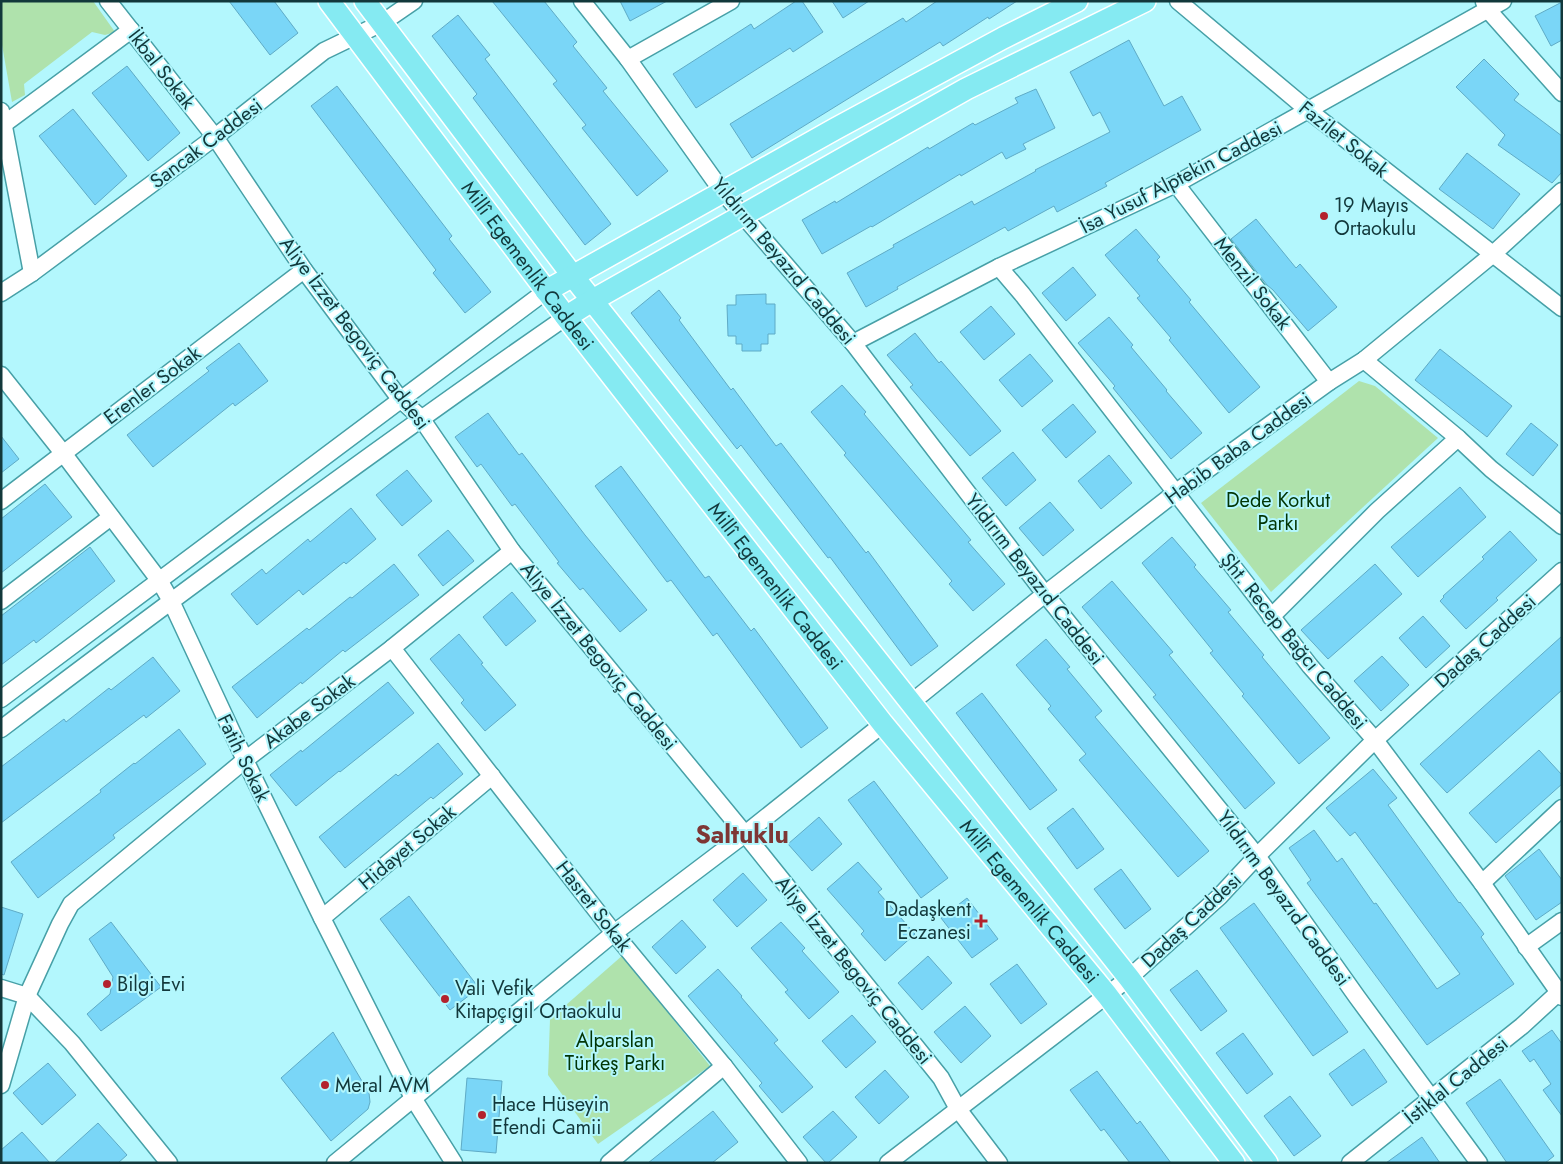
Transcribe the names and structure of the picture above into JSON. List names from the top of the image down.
{
  "streets": {
    "main road": ["Millî Egemenlik Caddesi"],
    "street": [
      "İkbal Sokak",
      "Fazilet Sokak",
      "Sancak Caddesi",
      "İsa Yusuf Alptekin Caddesi",
      "Yıldırım Beyazıd Caddesi",
      "Menzil Sokak",
      "Aliye İzzet Begoviç Caddesi",
      "Erenler Sokak",
      "Habib Baba Caddesi",
      "Şht. Recep Bağcı Caddesi",
      "Dadaş Caddesi",
      "Akabe Sokak",
      "Fatih Sokak",
      "Hidayet Sokak",
      "Hasret Sokak",
      "İstiklal Caddesi"
    ]
  },
  "crossings": [
    ["İkbal Sokak", "Sancak Caddesi"],
    ["İkbal Sokak", "Aliye İzzet Begoviç Caddesi"],
    ["Fazilet Sokak", "İsa Yusuf Alptekin Caddesi"],
    ["Fazilet Sokak", "Habib Baba Caddesi"],
    ["Sancak Caddesi", "Millî Egemenlik Caddesi"],
    ["Sancak Caddesi", "Aliye İzzet Begoviç Caddesi"],
    ["İsa Yusuf Alptekin Caddesi", "Yıldırım Beyazıd Caddesi"],
    ["İsa Yusuf Alptekin Caddesi", "Menzil Sokak"],
    ["İsa Yusuf Alptekin Caddesi", "Şht. Recep Bağcı Caddesi"],
    ["Yıldırım Beyazıd Caddesi", "Habib Baba Caddesi"],
    ["Yıldırım Beyazıd Caddesi", "Dadaş Caddesi"],
    ["Yıldırım Beyazıd Caddesi", "İstiklal Caddesi"],
    ["Millî Egemenlik Caddesi", "Habib Baba Caddesi"],
    ["Millî Egemenlik Caddesi", "Dadaş Caddesi"],
    ["Menzil Sokak", "Habib Baba Caddesi"],
    ["Aliye İzzet Begoviç Caddesi", "Erenler Sokak"],
    ["Aliye İzzet Begoviç Caddesi", "Dadaş Caddesi"],
    ["Aliye İzzet Begoviç Caddesi", "Akabe Sokak"],
    ["Erenler Sokak", "Fatih Sokak"],
    ["Habib Baba Caddesi", "Şht. Recep Bağcı Caddesi"],
    ["Şht. Recep Bağcı Caddesi", "Dadaş Caddesi"],
    ["Şht. Recep Bağcı Caddesi", "İstiklal Caddesi"],
    ["Akabe Sokak", "Fatih Sokak"],
    ["Akabe Sokak", "Hasret Sokak"],
    ["Fatih Sokak", "Hidayet Sokak"],
    ["Hidayet Sokak", "Hasret Sokak"]
  ],
  "districts": ["Saltuklu"],
  "parks": ["Dede Korkut Parkı", "Alparslan Türkeş Parkı"],
  "places": {
    "other": [
      "19 Mayıs Ortaokulu",
      "Bilgi Evi",
      "Vali Vefik Kitapçıgil Ortaokulu",
      "Meral AVM",
      "Hace Hüseyin Efendi Camii"
    ],
    "health": ["Dadaşkent Eczanesi"]
  }
}
